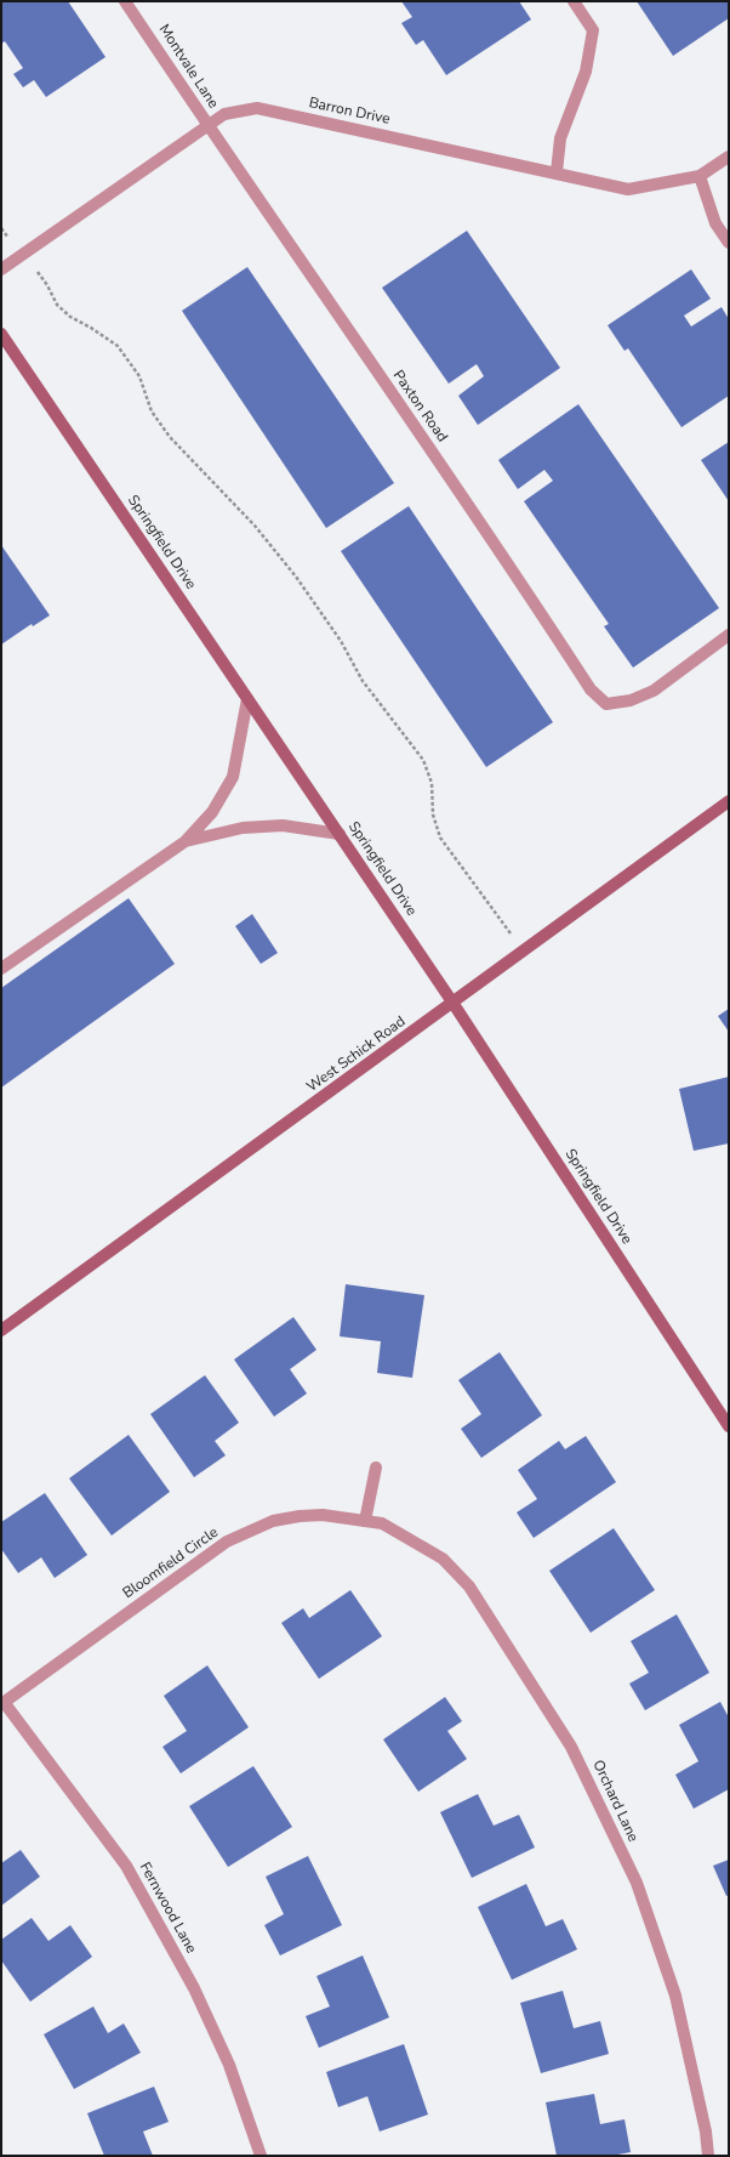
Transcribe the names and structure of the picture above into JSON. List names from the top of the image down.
{
  "streets": {
    "street": [
      "Montvale Lane",
      "Barron Drive",
      "Paxton Road",
      "Springfield Drive",
      "West Schick Road",
      "Bloomfield Circle",
      "Orchard Lane",
      "Fernwood Lane"
    ]
  },
  "crossings": [
    ["Montvale Lane", "Barron Drive"],
    ["Montvale Lane", "Paxton Road"],
    ["Barron Drive", "Paxton Road"],
    ["Springfield Drive", "West Schick Road"],
    ["Bloomfield Circle", "Orchard Lane"],
    ["Bloomfield Circle", "Fernwood Lane"]
  ]
}
